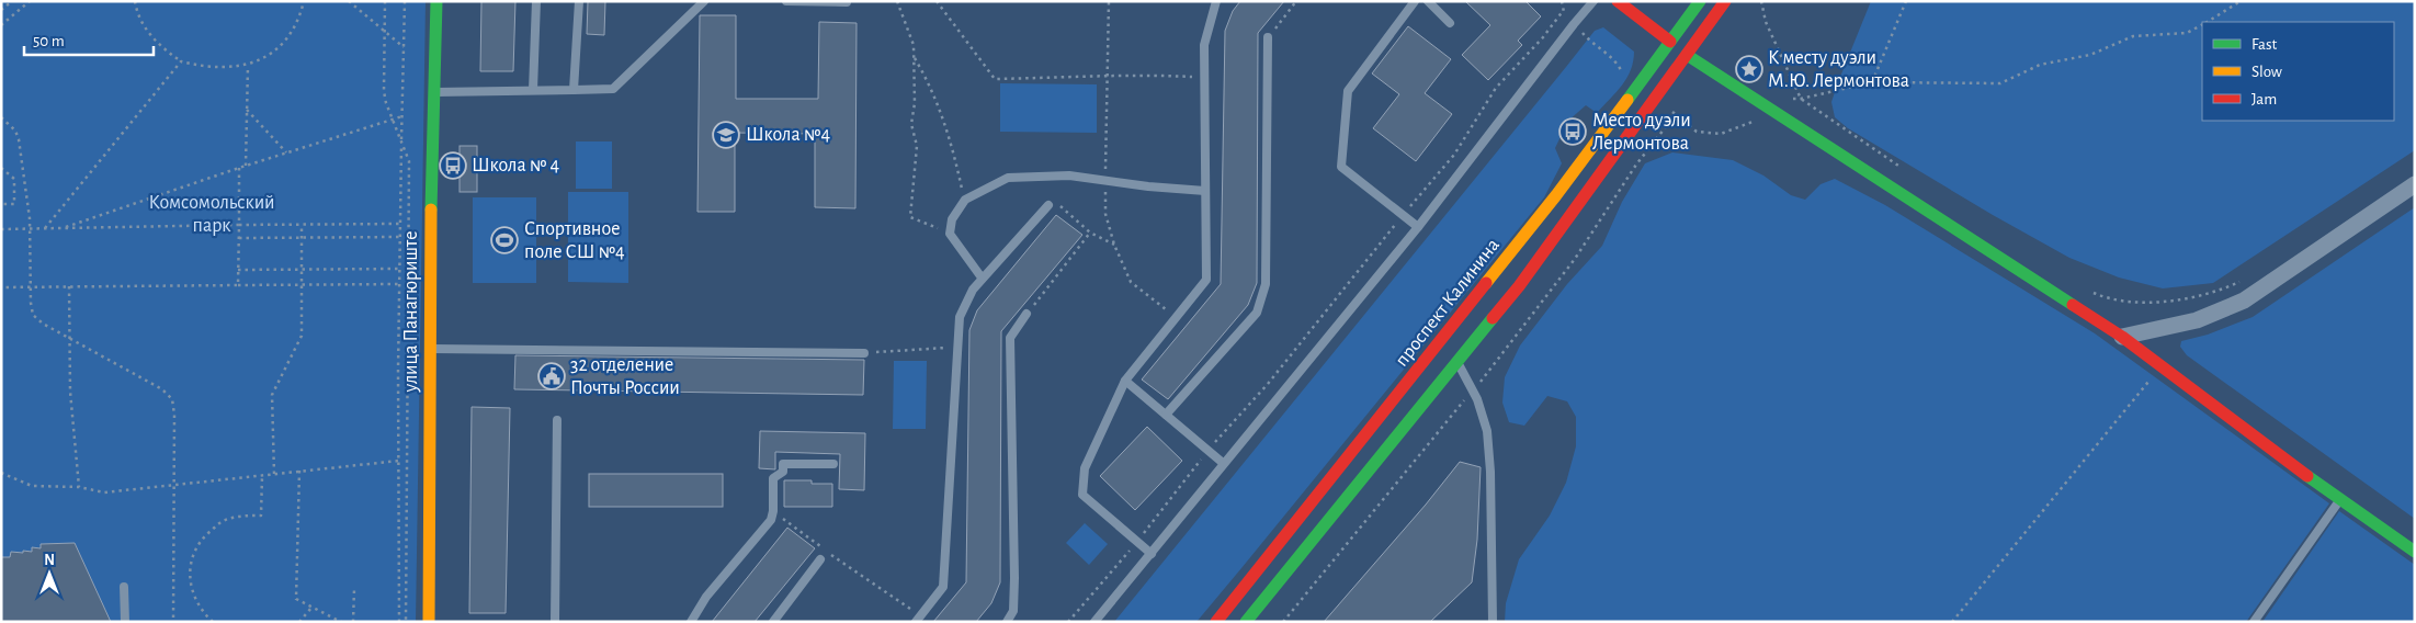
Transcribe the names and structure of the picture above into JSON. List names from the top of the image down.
{
  "streets": {
    "main road": ["проспект Калинина", "улица Панагюриште"]
  },
  "parks": ["Комсомольский парк"],
  "places": {
    "place": ["К месту дуэли М.Ю. Лермонтова"],
    "bus stop": ["Место дуэли Лермонтова", "Школа № 4"],
    "school or university": ["Школа №4"],
    "sports": ["Спортивное поле СШ №4"],
    "public building": ["32 отделение Почты России"]
  },
  "legend": ["Fast", "Slow", "Jam"],
  "scale_bar": "50 m",
  "north": "top"
}
